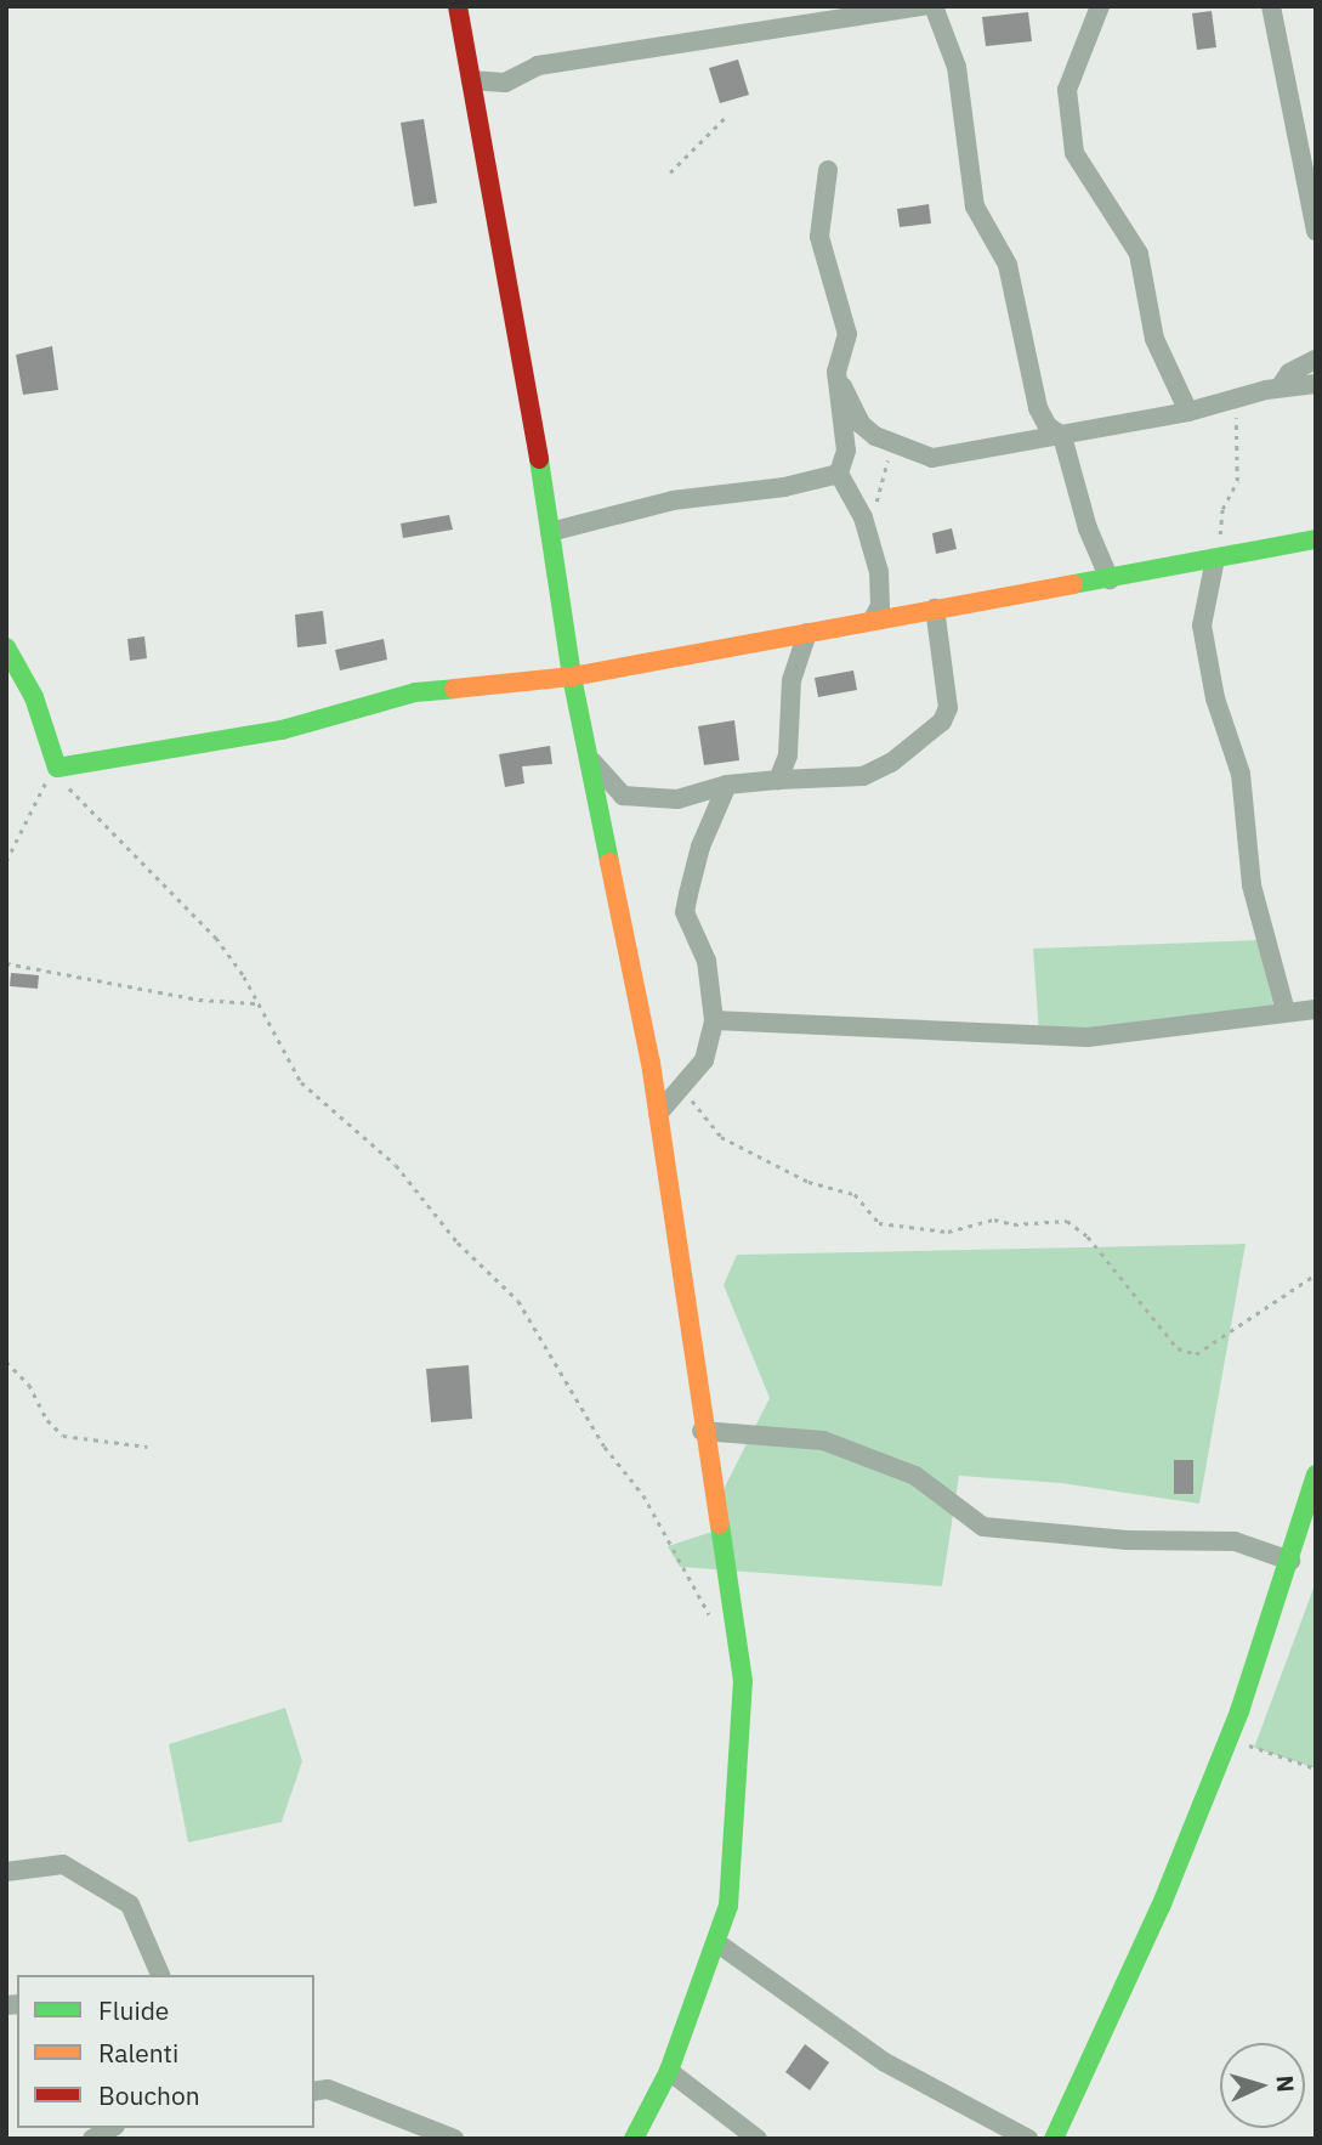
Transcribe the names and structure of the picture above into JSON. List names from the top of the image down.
{
  "legend": ["Fluide", "Ralenti", "Bouchon"],
  "north": "right"
}
